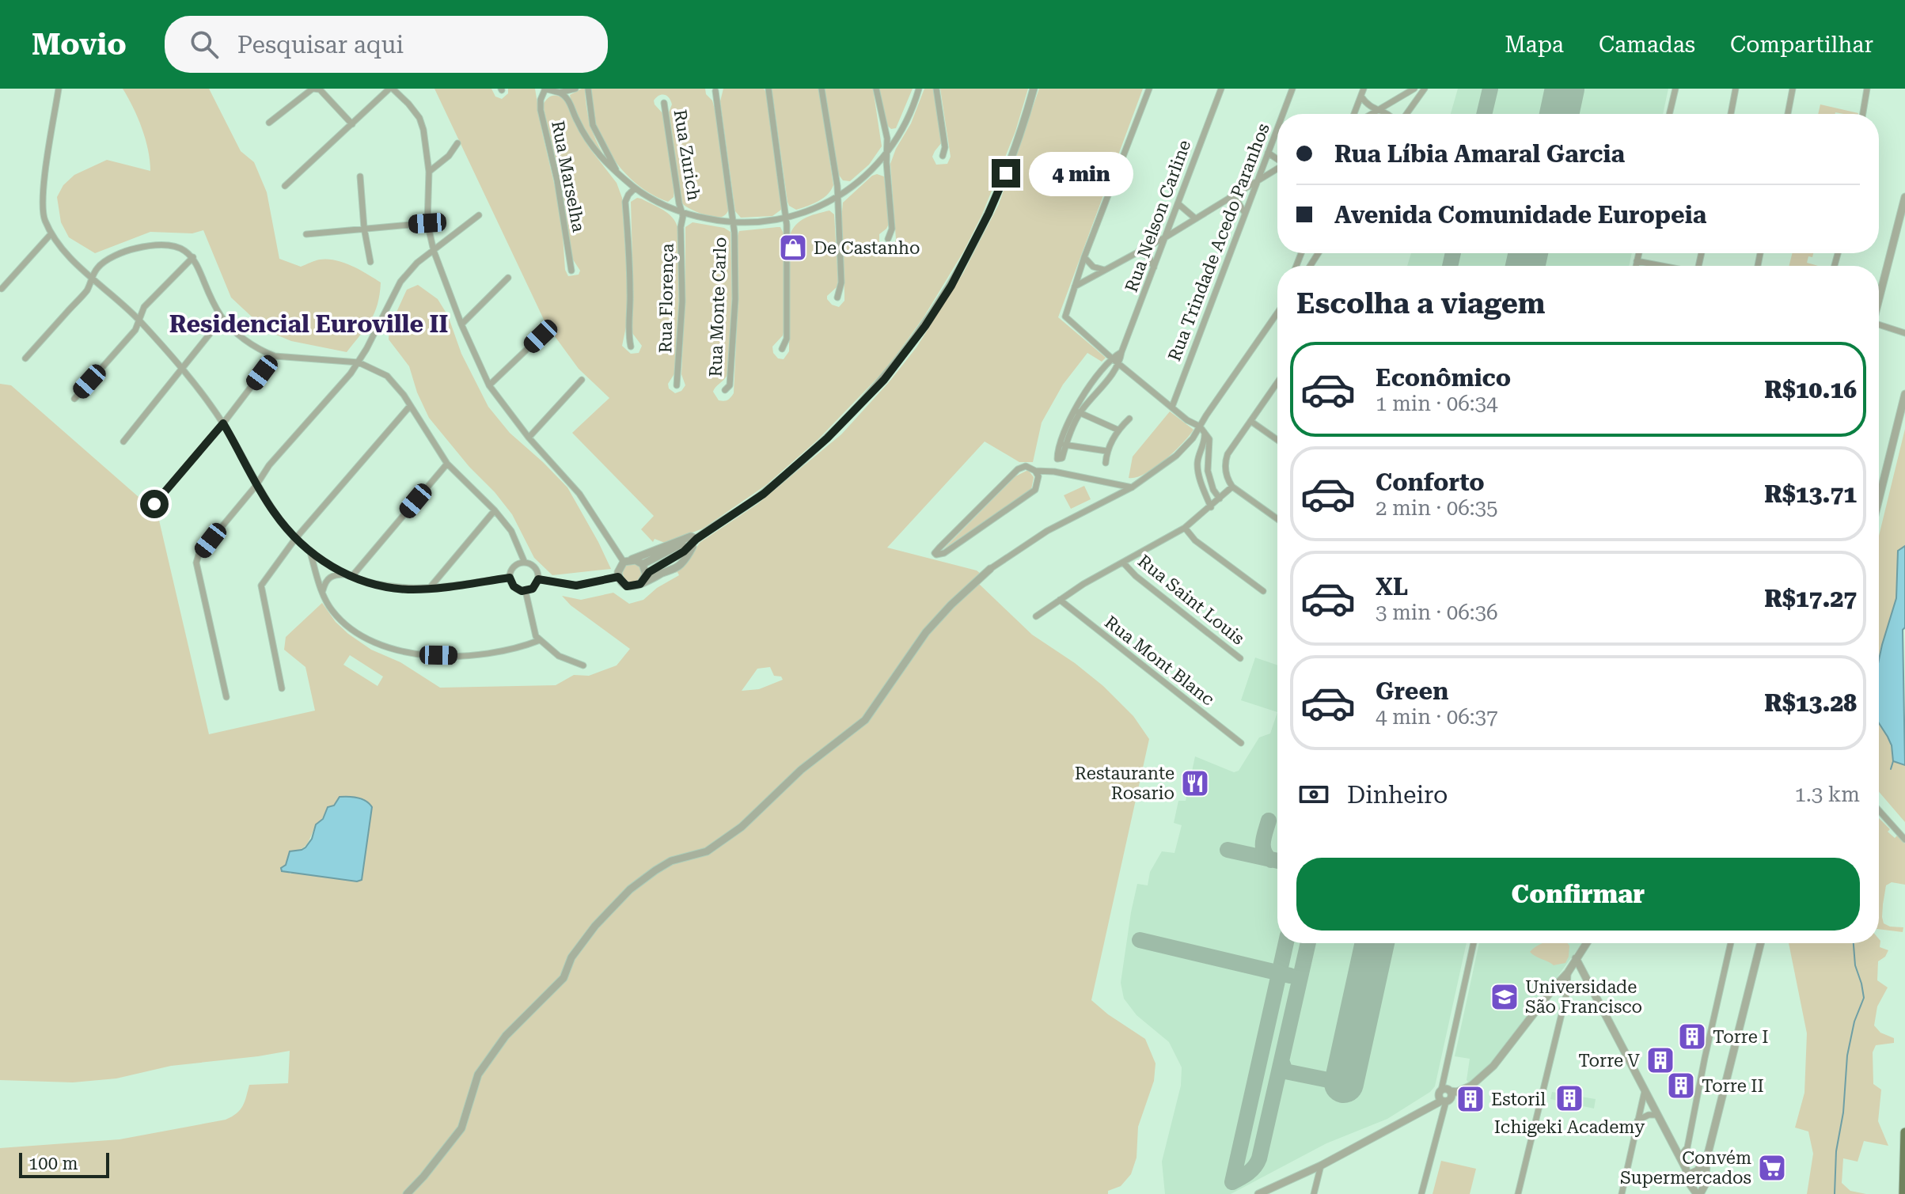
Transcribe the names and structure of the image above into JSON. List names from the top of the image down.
{
  "streets": {
    "street": [
      "Rua Zurich",
      "Rua Marselha",
      "Rua Nelson Carline",
      "Rua Trindade Acedo Paranhos",
      "Rua Florença",
      "Rua Monte Carlo",
      "Rua Saint Louis",
      "Rua Mont Blanc"
    ]
  },
  "crossings": [
    ["Rua Zurich", "Rua Florença"]
  ],
  "districts": ["Residencial Euroville II"],
  "places": {
    "shop": ["De Castanho"],
    "restaurant": ["Restaurante Rosario"],
    "school or university": ["Universidade São Francisco"],
    "building": [
      "Torre I",
      "Torre V",
      "Torre II",
      "Ichigeki Academy",
      "Estoril"
    ],
    "supermarket": ["Convém Supermercados"]
  },
  "scale_bar": "100 m",
  "page": {
    "header": "Movio",
    "search": "Pesquisar aqui",
    "nav": ["Mapa", "Camadas", "Compartilhar"],
    "banner": ["Rua Líbia Amaral Garcia", "Avenida Comunidade Europeia"],
    "bubble": "4 min",
    "heading": "Escolha a viagem",
    "list": [
      {
        "name": "Econômico",
        "note": "1 min · 06:34",
        "value": "R$10.16"
      },
      {
        "name": "Conforto",
        "note": "2 min · 06:35",
        "value": "R$13.71"
      },
      {
        "name": "XL",
        "note": "3 min · 06:36",
        "value": "R$17.27"
      },
      {
        "name": "Green",
        "note": "4 min · 06:37",
        "value": "R$13.28"
      }
    ],
    "pay": ["Dinheiro", "1.3 km"],
    "buttons": "Confirmar",
    "scale": "100 m"
  }
}
